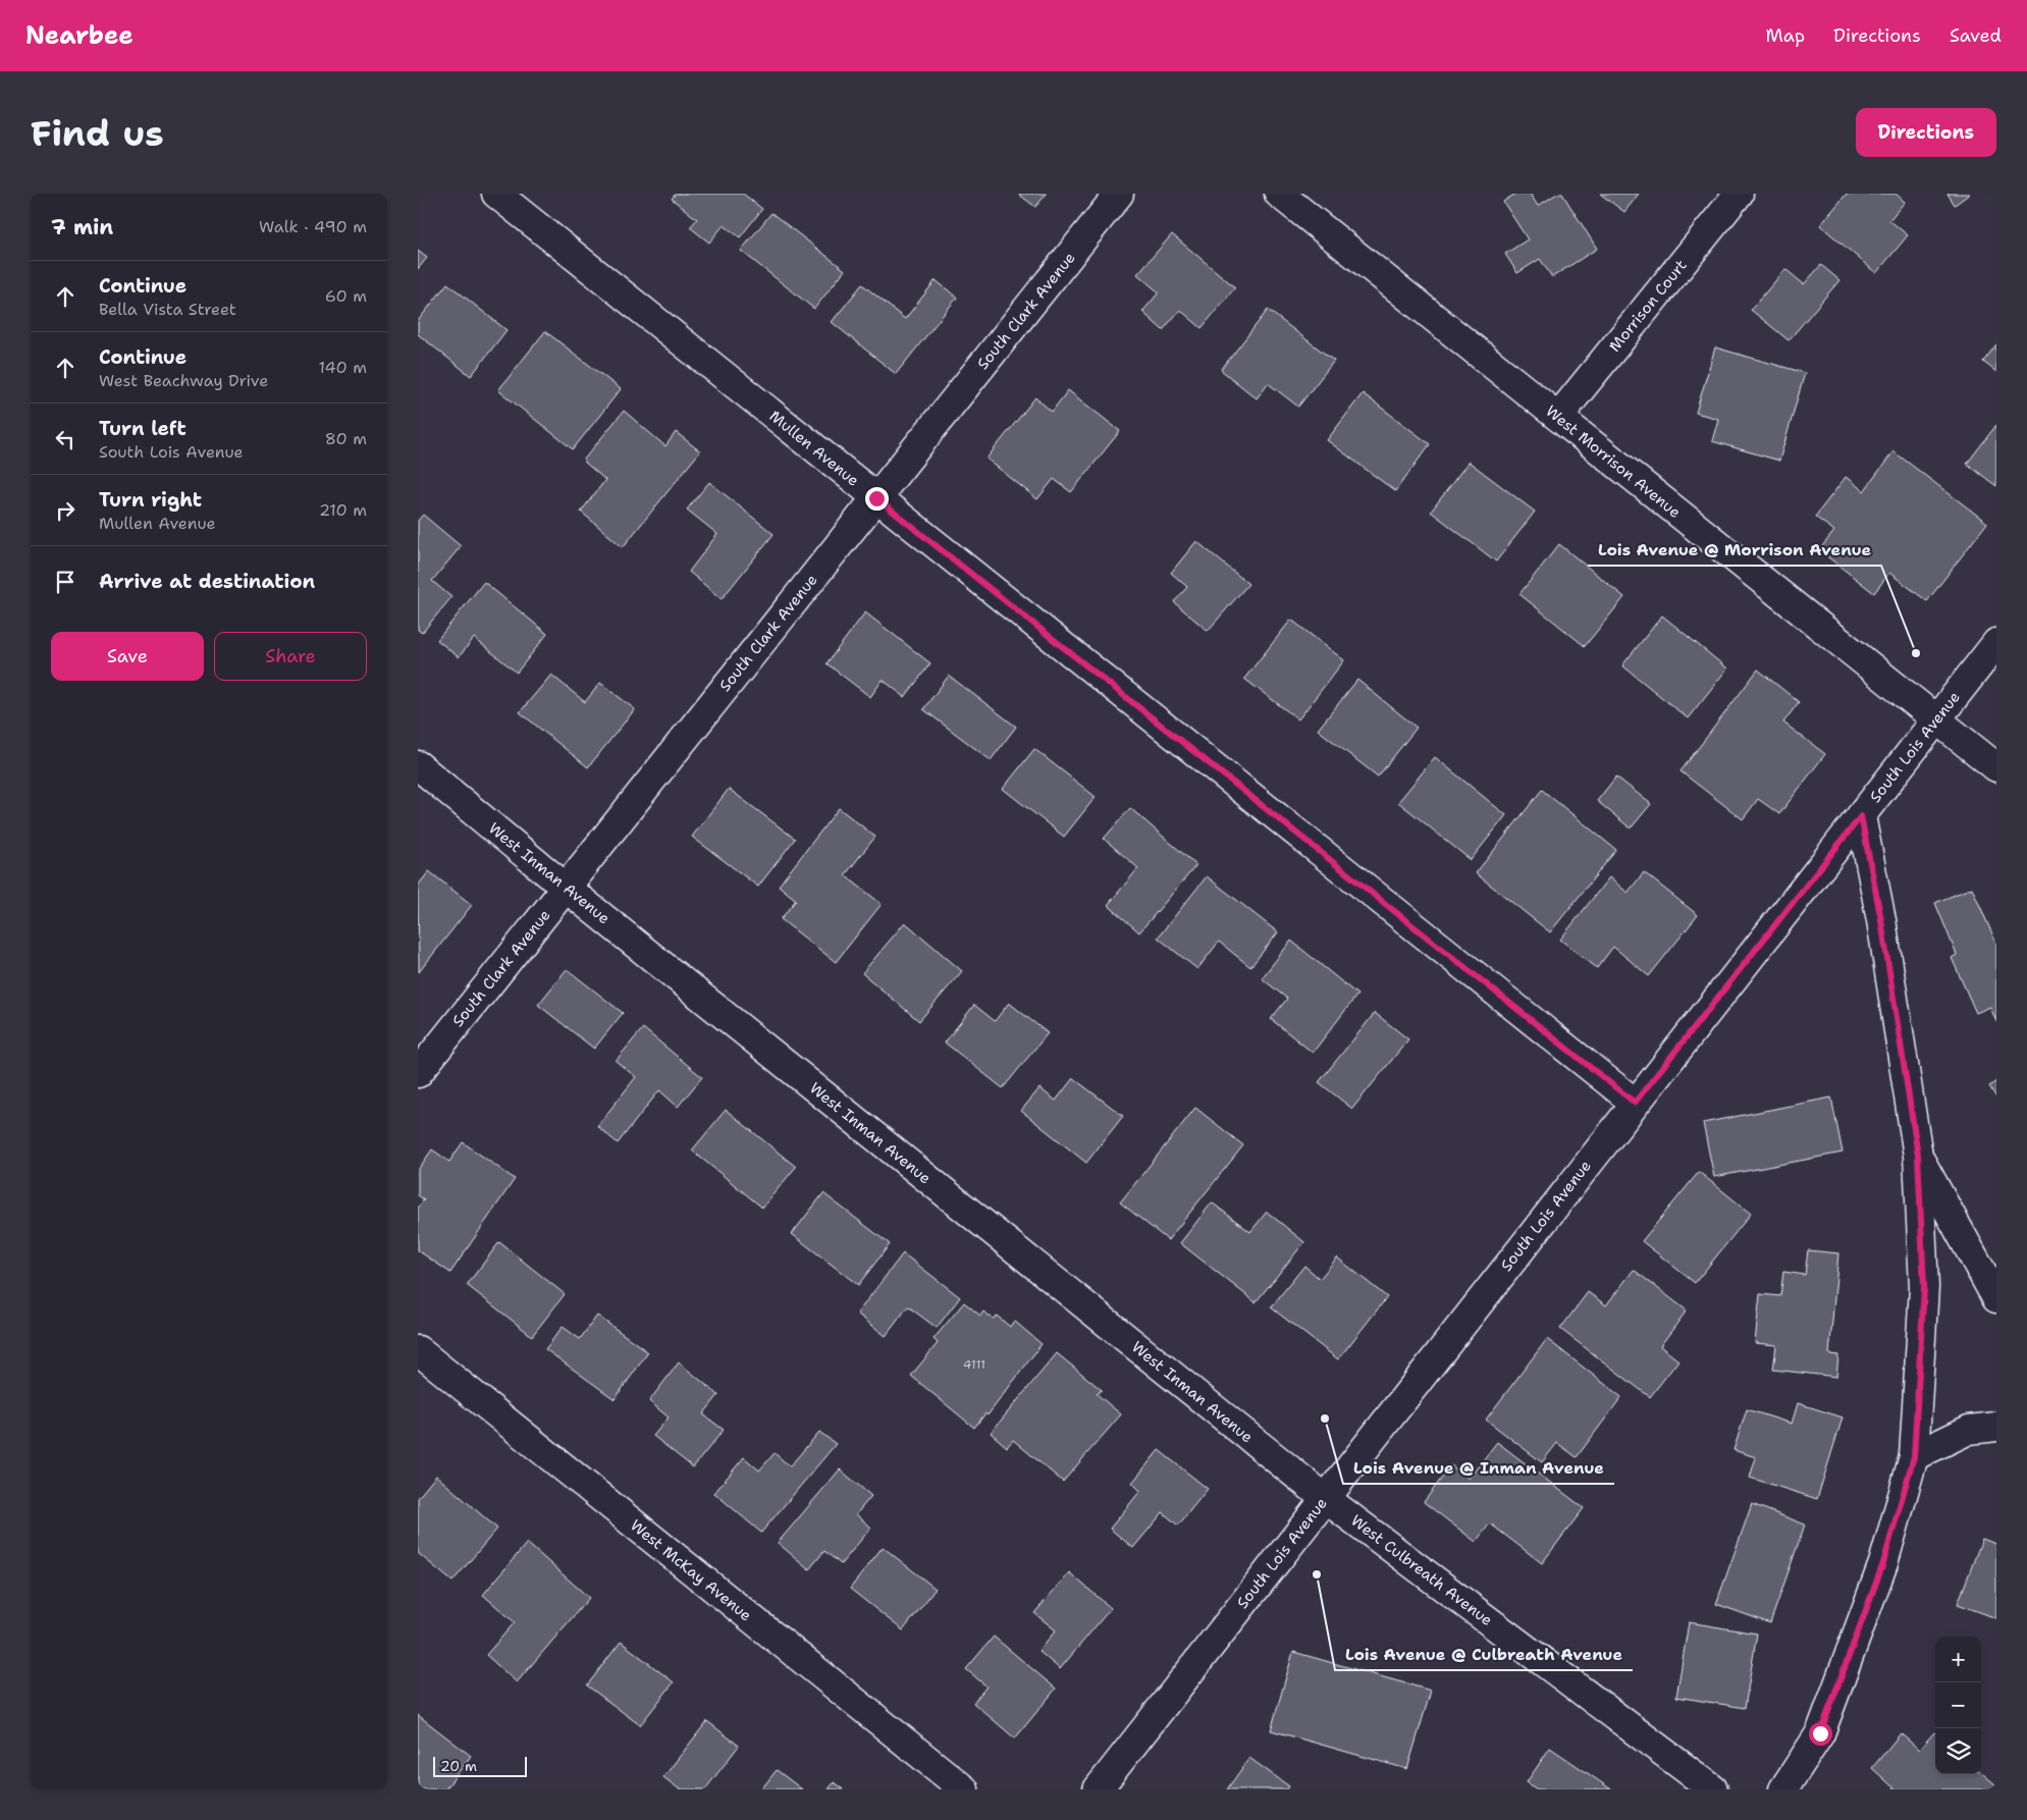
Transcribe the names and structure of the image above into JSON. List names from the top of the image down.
{
  "streets": {
    "street": [
      "Morrison Court",
      "South Clark Avenue",
      "Mullen Avenue",
      "West Morrison Avenue",
      "South Lois Avenue",
      "West Inman Avenue",
      "West McKay Avenue",
      "West Culbreath Avenue"
    ]
  },
  "crossings": [
    ["Morrison Court", "West Morrison Avenue"],
    ["South Clark Avenue", "Mullen Avenue"],
    ["South Clark Avenue", "West Inman Avenue"],
    ["Mullen Avenue", "South Lois Avenue"],
    ["West Morrison Avenue", "South Lois Avenue"],
    ["South Lois Avenue", "West Inman Avenue"],
    ["South Lois Avenue", "West Culbreath Avenue"],
    ["West Inman Avenue", "West Culbreath Avenue"]
  ],
  "places": ["Lois Avenue @ Morrison Avenue", "Lois Avenue @ Inman Avenue", "Lois Avenue @ Culbreath Avenue"],
  "house_numbers": ["4111"],
  "scale_bar": "20 m",
  "page": {
    "header": "Nearbee",
    "nav": ["Map", "Directions", "Saved"],
    "buttons": [
      "Directions",
      ["Save", "Share"]
    ],
    "title": "Find us",
    "heading": ["7 min", "Walk · 490 m"],
    "list": [
      ["Continue", "Bella Vista Street", "60 m"],
      ["Continue", "West Beachway Drive", "140 m"],
      ["Turn left", "South Lois Avenue", "80 m"],
      ["Turn right", "Mullen Avenue", "210 m"],
      "Arrive at destination"
    ],
    "map_buttons": ["+", "−"],
    "scale": "20 m"
  }
}
